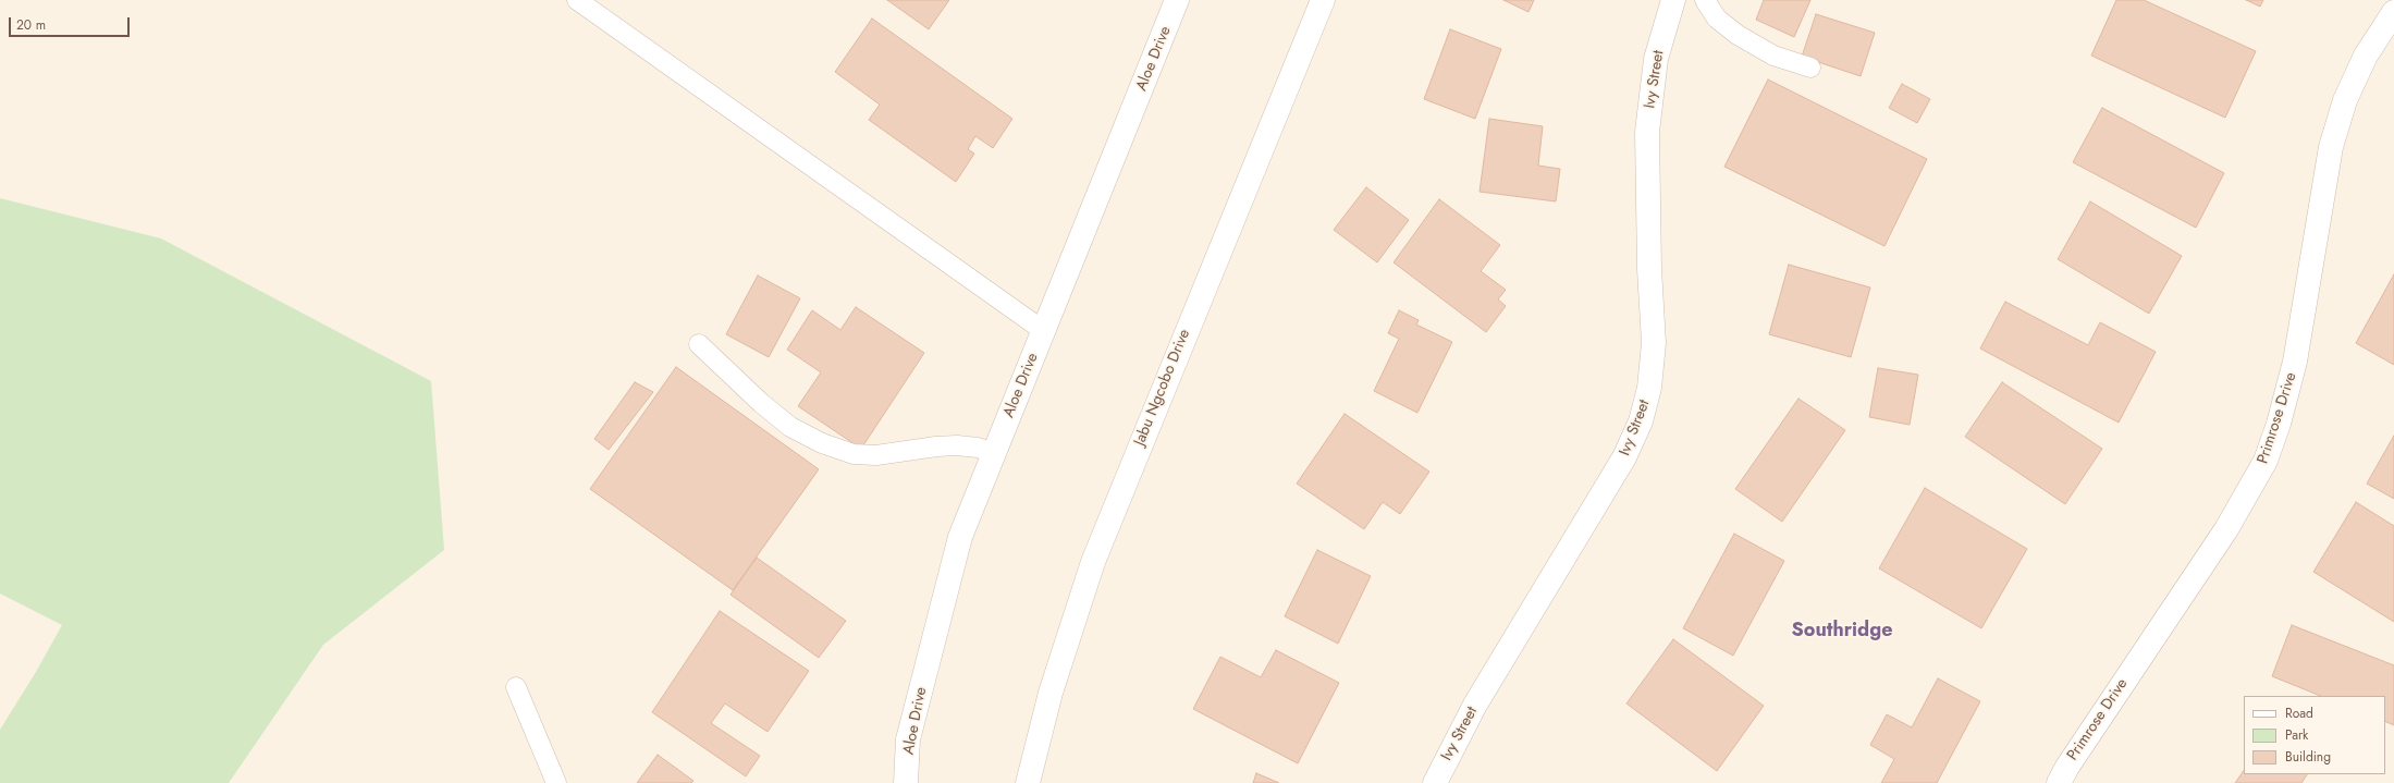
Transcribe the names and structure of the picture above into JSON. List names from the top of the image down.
{
  "streets": {
    "street": [
      "Aloe Drive",
      "Ivy Street",
      "Jabu Ngcobo Drive",
      "Primrose Drive"
    ]
  },
  "districts": ["Southridge"],
  "legend": ["Road", "Park", "Building"],
  "scale_bar": "20 m"
}
